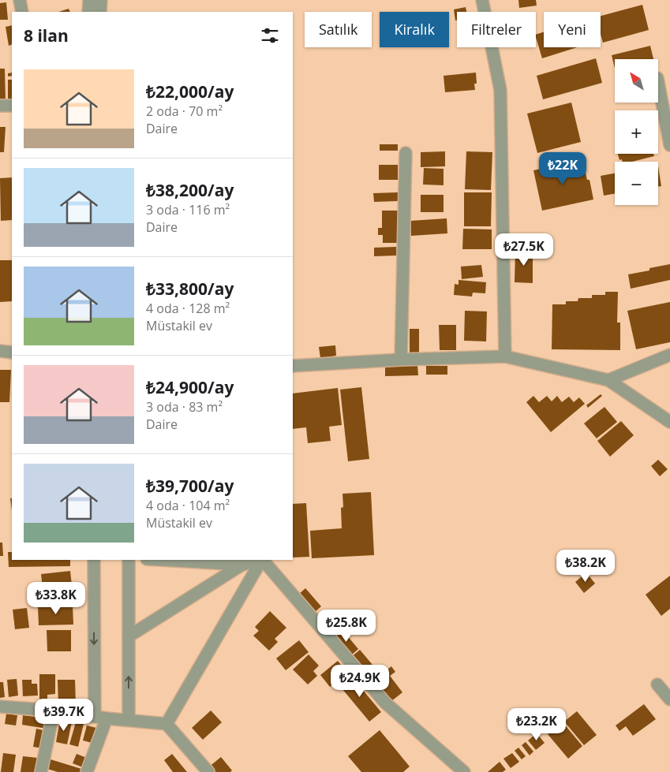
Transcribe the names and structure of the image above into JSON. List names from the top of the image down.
{
  "north": "top left",
  "page": {
    "chip": [
      "Satılık",
      "Kiralık",
      "Filtreler",
      "Yeni"
    ],
    "heading": "8 ilan",
    "map_buttons": ["+", "−"],
    "list": [
      {
        "name": "₺22,000/ay",
        "note": "2 oda · 70 m² · Daire"
      },
      {
        "name": "₺38,200/ay",
        "note": "3 oda · 116 m² · Daire"
      },
      {
        "name": "₺33,800/ay",
        "note": "4 oda · 128 m² · Müstakil ev"
      },
      {
        "name": "₺24,900/ay",
        "note": "3 oda · 83 m² · Daire"
      },
      {
        "name": "₺39,700/ay",
        "note": "4 oda · 104 m² · Müstakil ev"
      }
    ],
    "price": [
      "₺22K",
      "₺27.5K",
      "₺38.2K",
      "₺33.8K",
      "₺25.8K",
      "₺24.9K",
      "₺39.7K",
      "₺23.2K"
    ]
  }
}
